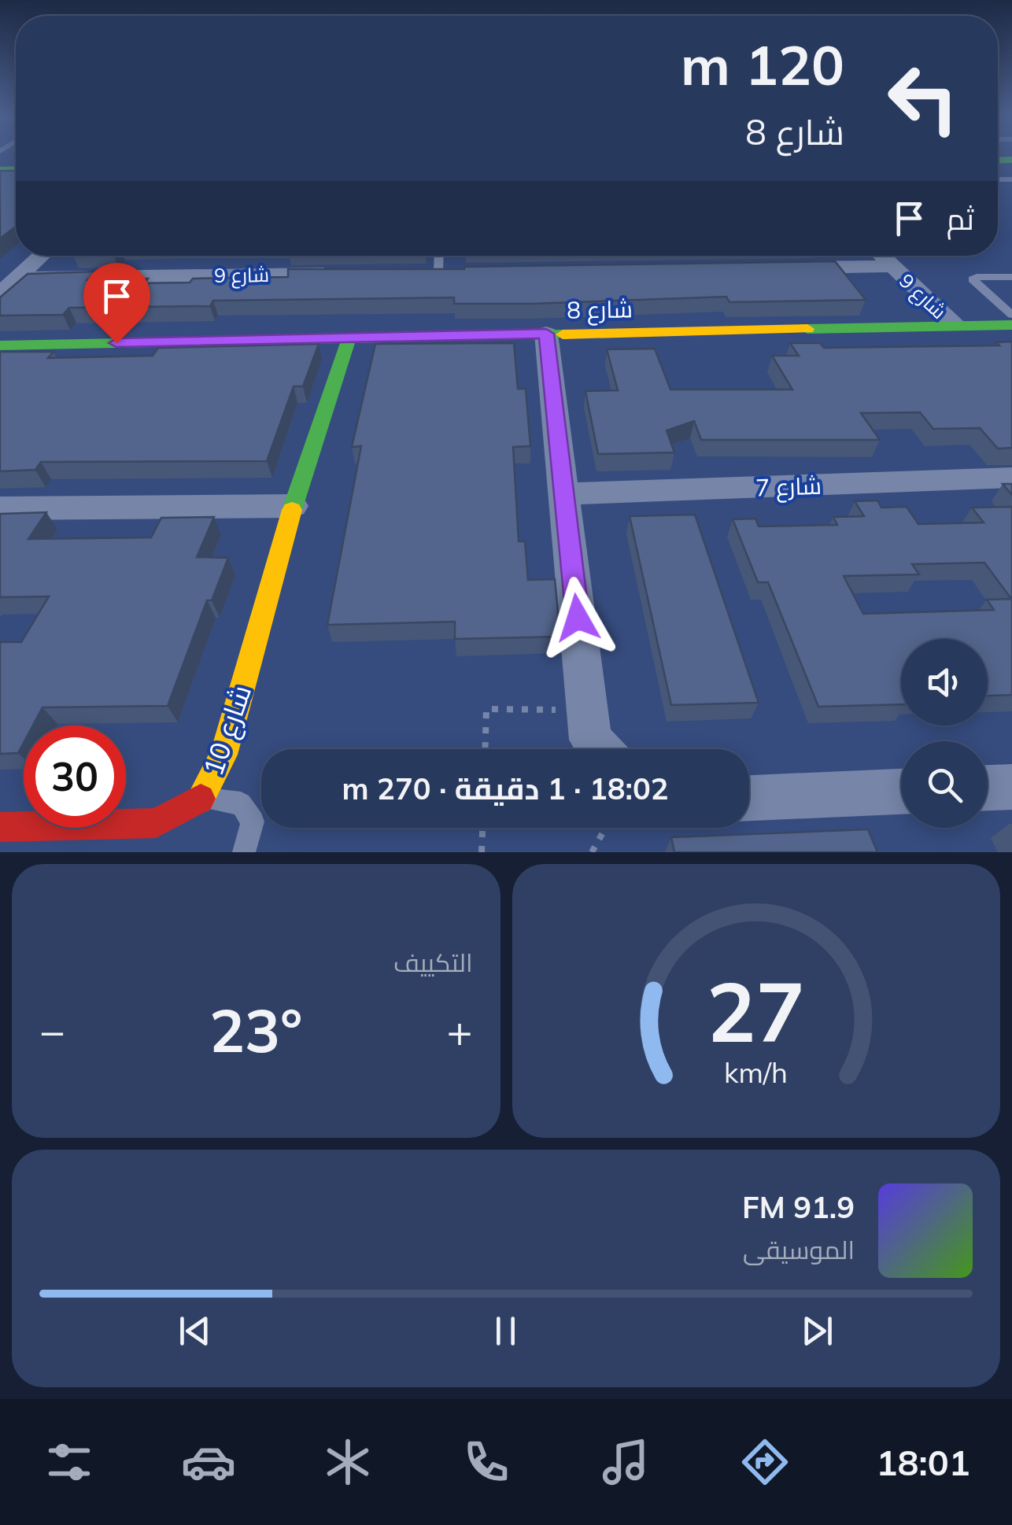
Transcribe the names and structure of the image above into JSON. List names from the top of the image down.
{
  "streets": {
    "street": [
      "شارع 9",
      "شارع 8",
      "شارع 7",
      "شارع 10"
    ]
  },
  "crossings": [
    ["شارع 9", "شارع 8"],
    ["شارع 8", "شارع 10"]
  ],
  "page": {
    "turn": ["120 m", "شارع 8"],
    "then": "ثم",
    "limit": "30",
    "trip": "18:02 · 1 دقيقة · 270 m",
    "tile": "التكييف",
    "heat": ["−", "23°", "+"],
    "song": ["91.9 FM", "الموسيقى"],
    "tabs": "18:01",
    "gauge": ["27", "km/h"]
  }
}
